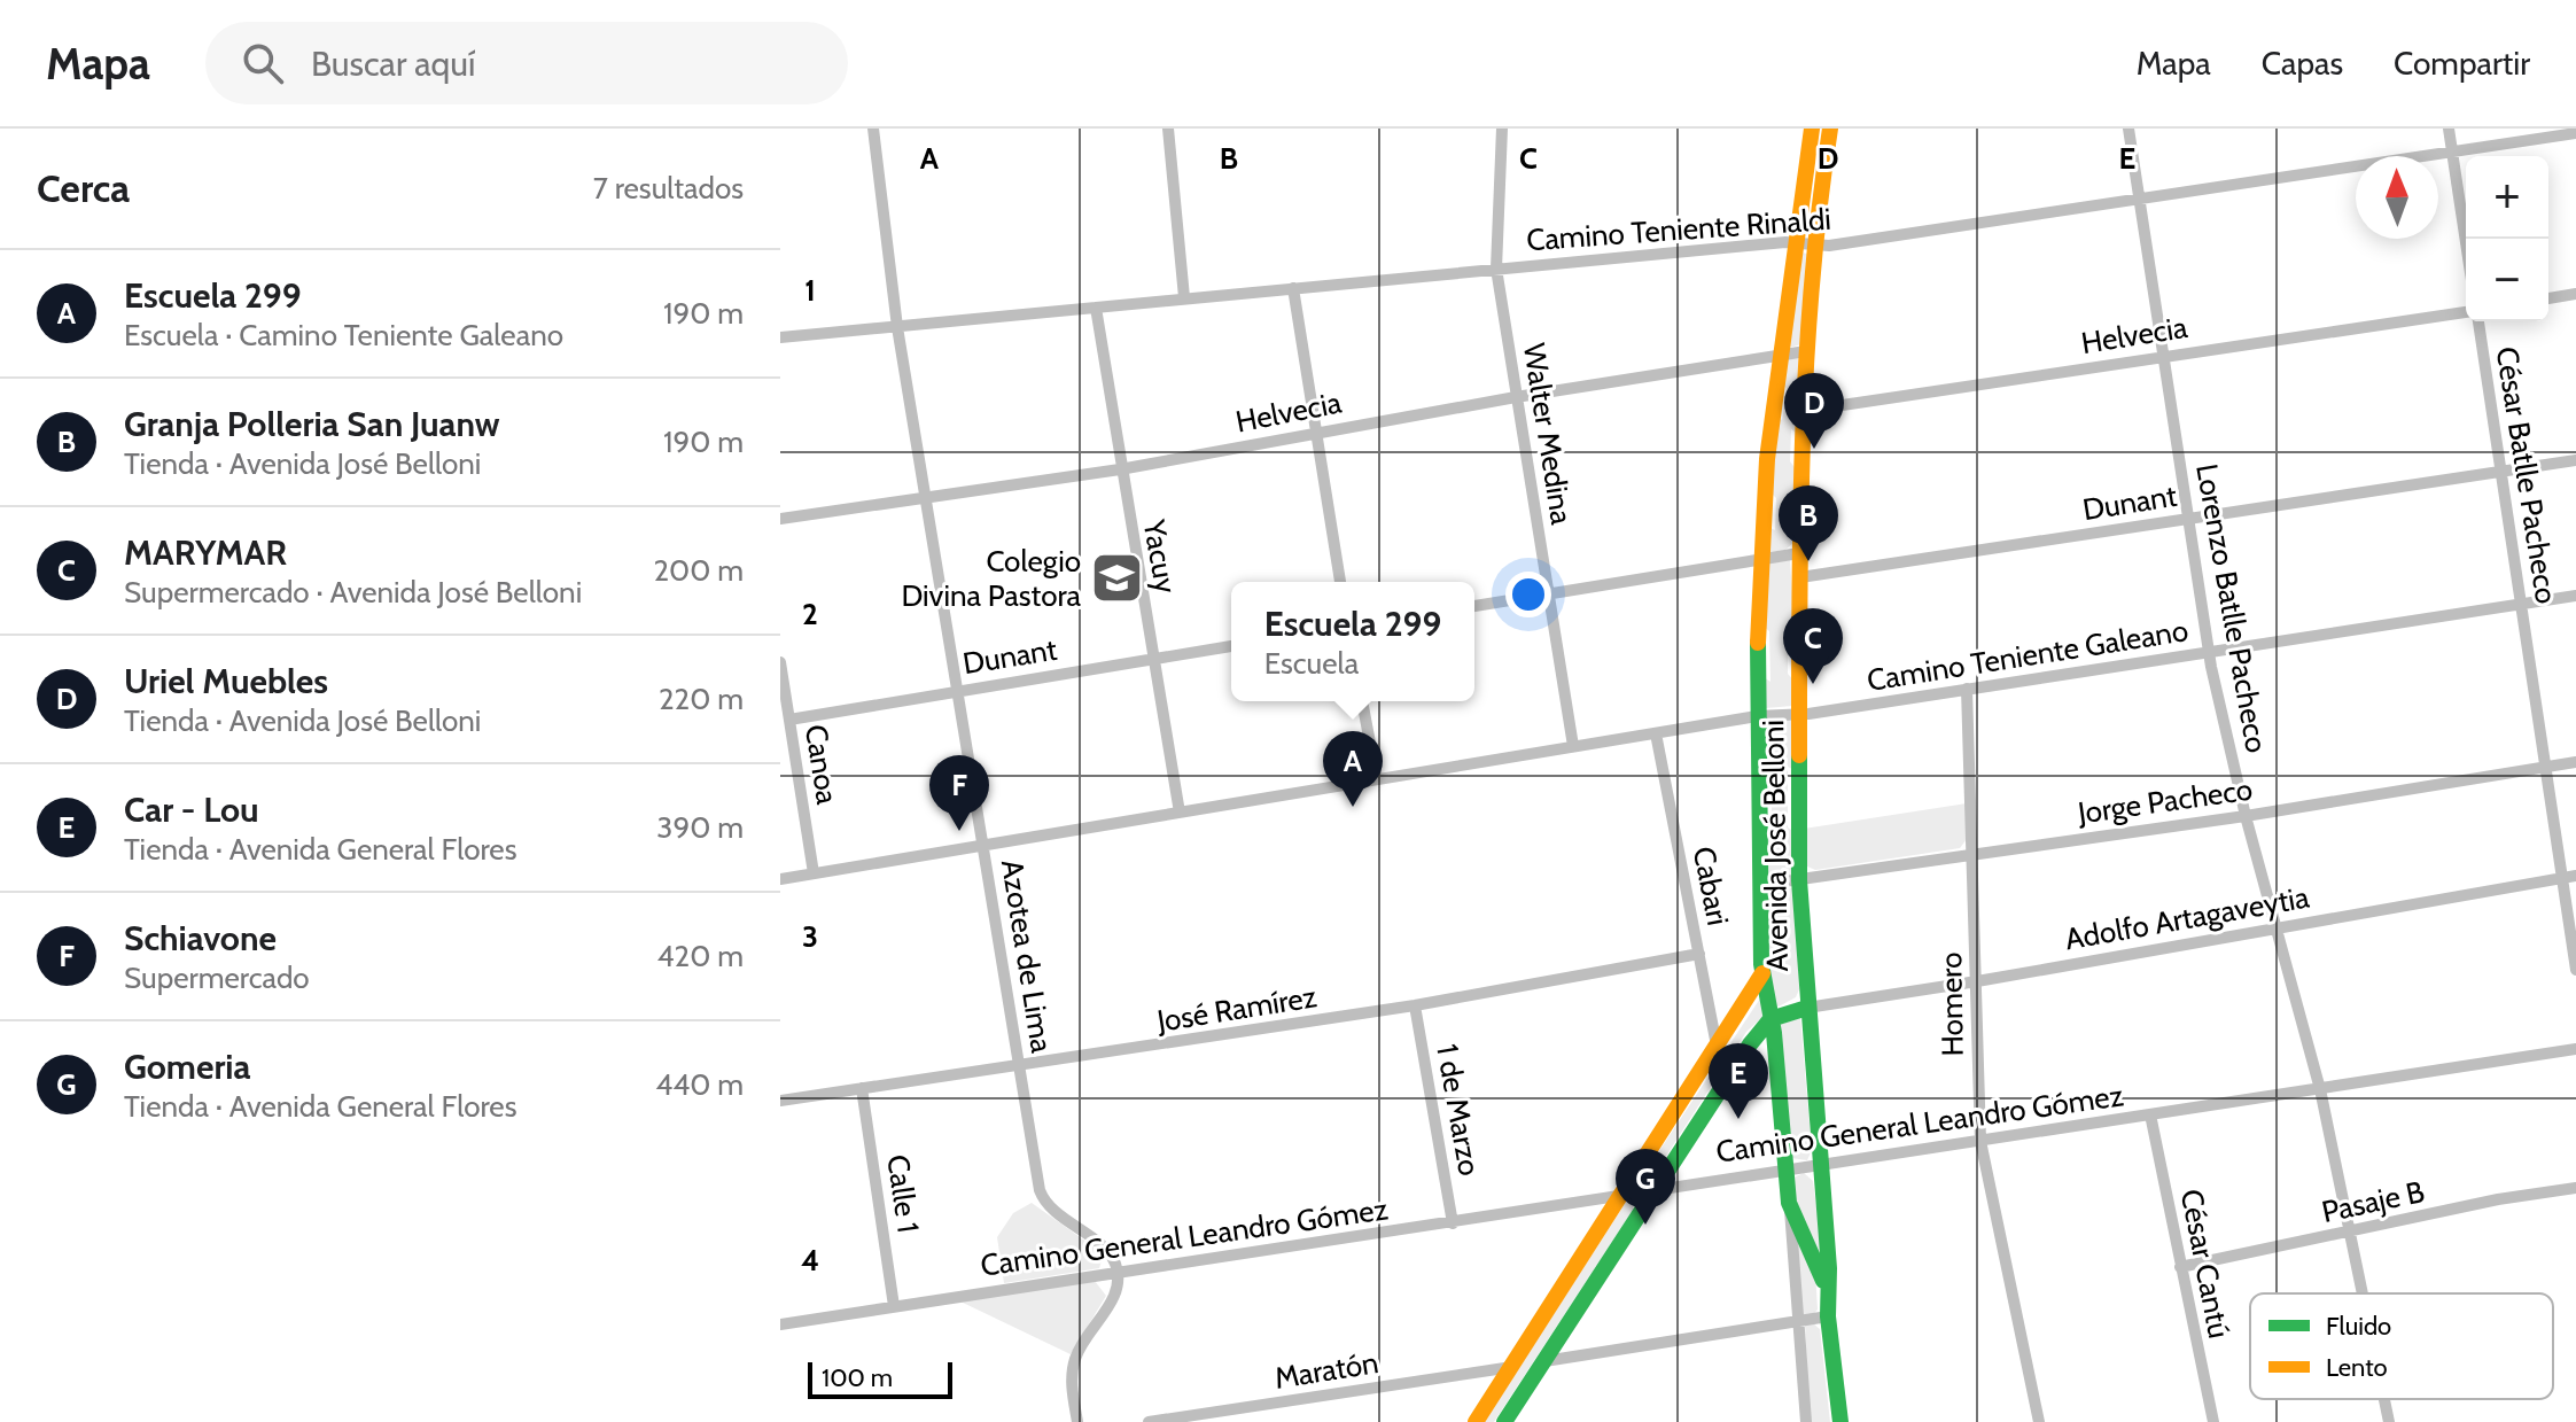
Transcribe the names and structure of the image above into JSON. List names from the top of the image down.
{
  "streets": {
    "main road": ["Avenida José Belloni"],
    "street": [
      "Camino Teniente Rinaldi",
      "Helvecia",
      "Walter Medina",
      "César Batlle Pacheco",
      "Dunant",
      "Yacuy",
      "Lorenzo Batlle Pacheco",
      "Camino Teniente Galeano",
      "Canoa",
      "Jorge Pacheco",
      "Cabari",
      "Adolfo Artagaveytia",
      "Azotea de Lima",
      "Homero",
      "José Ramírez",
      "1 de Marzo",
      "Camino General Leandro Gómez",
      "Calle 1",
      "Pasaje B",
      "César Cantú",
      "Maratón"
    ]
  },
  "crossings": [
    ["Camino Teniente Rinaldi", "Walter Medina"],
    ["Camino Teniente Rinaldi", "Yacuy"],
    ["Camino Teniente Rinaldi", "Lorenzo Batlle Pacheco"],
    ["Camino Teniente Rinaldi", "Avenida José Belloni"],
    ["Camino Teniente Rinaldi", "Azotea de Lima"],
    ["Helvecia", "Walter Medina"],
    ["Helvecia", "Yacuy"],
    ["Helvecia", "Lorenzo Batlle Pacheco"],
    ["Helvecia", "Avenida José Belloni"],
    ["Helvecia", "Azotea de Lima"],
    ["Walter Medina", "Camino Teniente Galeano"],
    ["César Batlle Pacheco", "Dunant"],
    ["César Batlle Pacheco", "Camino Teniente Galeano"],
    ["César Batlle Pacheco", "Jorge Pacheco"],
    ["César Batlle Pacheco", "Adolfo Artagaveytia"],
    ["Dunant", "Yacuy"],
    ["Dunant", "Lorenzo Batlle Pacheco"],
    ["Dunant", "Canoa"],
    ["Dunant", "Avenida José Belloni"],
    ["Dunant", "Azotea de Lima"],
    ["Yacuy", "Camino Teniente Galeano"],
    ["Lorenzo Batlle Pacheco", "Camino Teniente Galeano"],
    ["Lorenzo Batlle Pacheco", "Jorge Pacheco"],
    ["Lorenzo Batlle Pacheco", "Adolfo Artagaveytia"],
    ["Lorenzo Batlle Pacheco", "Camino General Leandro Gómez"],
    ["Lorenzo Batlle Pacheco", "Pasaje B"],
    ["Camino Teniente Galeano", "Canoa"],
    ["Camino Teniente Galeano", "Avenida José Belloni"],
    ["Camino Teniente Galeano", "Cabari"],
    ["Camino Teniente Galeano", "Azotea de Lima"],
    ["Camino Teniente Galeano", "Homero"],
    ["Jorge Pacheco", "Avenida José Belloni"],
    ["Jorge Pacheco", "Homero"],
    ["Avenida José Belloni", "Adolfo Artagaveytia"],
    ["Avenida José Belloni", "Camino General Leandro Gómez"],
    ["Cabari", "José Ramírez"],
    ["Adolfo Artagaveytia", "Homero"],
    ["Azotea de Lima", "José Ramírez"],
    ["Azotea de Lima", "Camino General Leandro Gómez"],
    ["Homero", "Camino General Leandro Gómez"],
    ["José Ramírez", "1 de Marzo"],
    ["José Ramírez", "Calle 1"],
    ["1 de Marzo", "Camino General Leandro Gómez"],
    ["Camino General Leandro Gómez", "Calle 1"],
    ["Camino General Leandro Gómez", "César Cantú"],
    ["Pasaje B", "César Cantú"]
  ],
  "places": {
    "school or university": ["Colegio Divina Pastora"]
  },
  "legend": ["Fluido", "Lento"],
  "scale_bar": "100 m",
  "north": "top",
  "page": {
    "header": "Mapa",
    "search": "Buscar aquí",
    "nav": ["Mapa", "Capas", "Compartir"],
    "heading": ["Cerca", "7 resultados"],
    "map_buttons": ["+", "−"],
    "list": [
      {
        "mark": "A",
        "name": "Escuela 299",
        "note": "Escuela · Camino Teniente Galeano",
        "value": "190 m"
      },
      {
        "mark": "B",
        "name": "Granja Polleria San Juanw",
        "note": "Tienda · Avenida José Belloni",
        "value": "190 m"
      },
      {
        "mark": "C",
        "name": "MARYMAR",
        "note": "Supermercado · Avenida José Belloni",
        "value": "200 m"
      },
      {
        "mark": "D",
        "name": "Uriel Muebles",
        "note": "Tienda · Avenida José Belloni",
        "value": "220 m"
      },
      {
        "mark": "E",
        "name": "Car - Lou",
        "note": "Tienda · Avenida General Flores",
        "value": "390 m"
      },
      {
        "mark": "F",
        "name": "Schiavone",
        "note": "Supermercado",
        "value": "420 m"
      },
      {
        "mark": "G",
        "name": "Gomeria",
        "note": "Tienda · Avenida General Flores",
        "value": "440 m"
      }
    ],
    "pins": [
      "D",
      "B",
      "C",
      "A",
      "F",
      "E",
      "G"
    ],
    "popup": ["Escuela 299", "Escuela"],
    "scale": "100 m"
  },
  "grid": {
    "columns": [
      "A",
      "B",
      "C",
      "D",
      "E"
    ],
    "rows": [
      "1",
      "2",
      "3",
      "4"
    ]
  }
}
